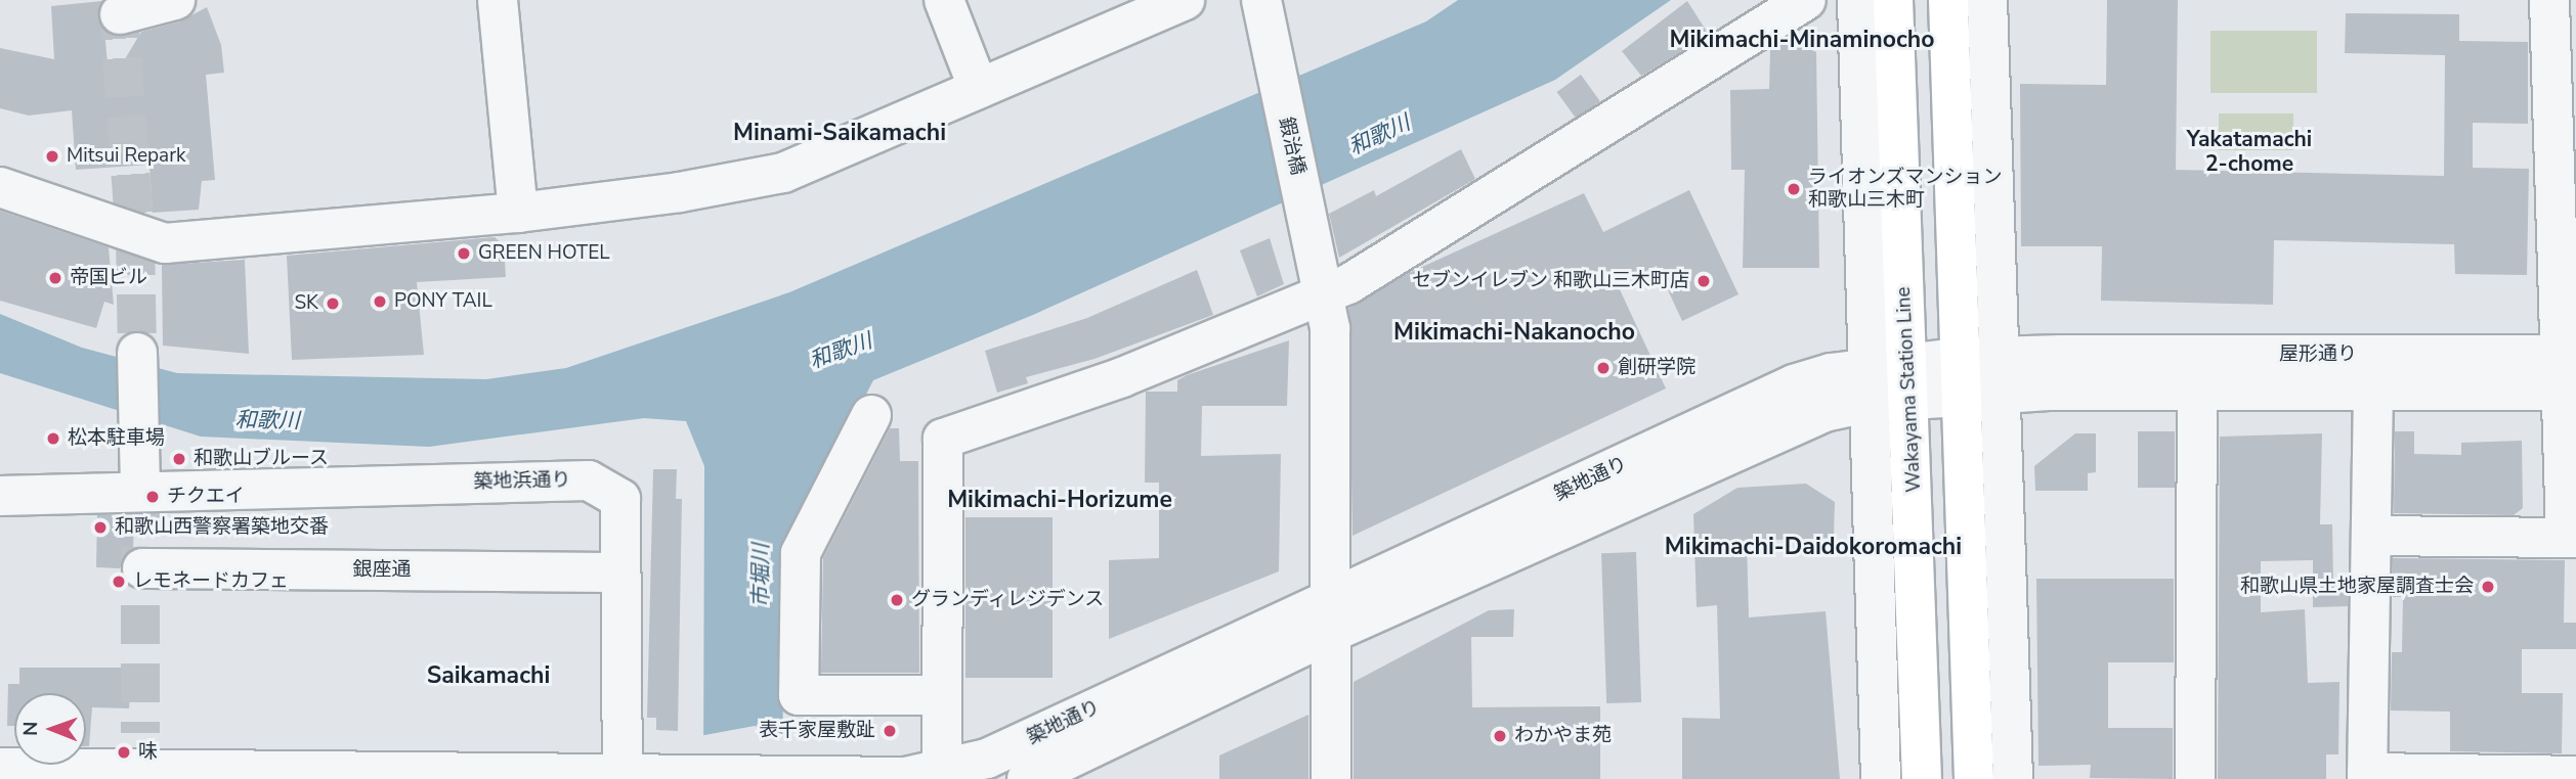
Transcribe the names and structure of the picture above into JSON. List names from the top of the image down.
{
  "streets": {
    "main road": ["Wakayama Station Line"],
    "street": [
      "鍜治橋",
      "屋形通り",
      "築地通り",
      "築地浜通り",
      "銀座通"
    ]
  },
  "crossings": [
    ["鍜治橋", "築地通り"],
    ["屋形通り", "築地通り"],
    ["Wakayama Station Line", "築地通り"],
    ["築地通り", "築地浜通り"],
    ["築地浜通り", "銀座通"]
  ],
  "districts": [
    "Mikimachi-Minaminocho",
    "Minami-Saikamachi",
    "Yakatamachi 2-chome",
    "Mikimachi-Nakanocho",
    "Mikimachi-Horizume",
    "Mikimachi-Daidokoromachi",
    "Saikamachi"
  ],
  "water": ["和歌川", "市堀川"],
  "places": [
    "Mitsui Repark",
    "ライオンズマンション 和歌山三木町",
    "GREEN HOTEL",
    "帝国ビル",
    "セブンイレブン 和歌山三木町店",
    "PONY TAIL",
    "SK",
    "創研学院",
    "松本駐車場",
    "和歌山ブルース",
    "チクエイ",
    "和歌山西警察署築地交番",
    "レモネードカフェ",
    "和歌山県土地家屋調査士会",
    "グランディレジデンス",
    "表千家屋敷趾",
    "わかやま苑",
    "味"
  ],
  "north": "left"
}
